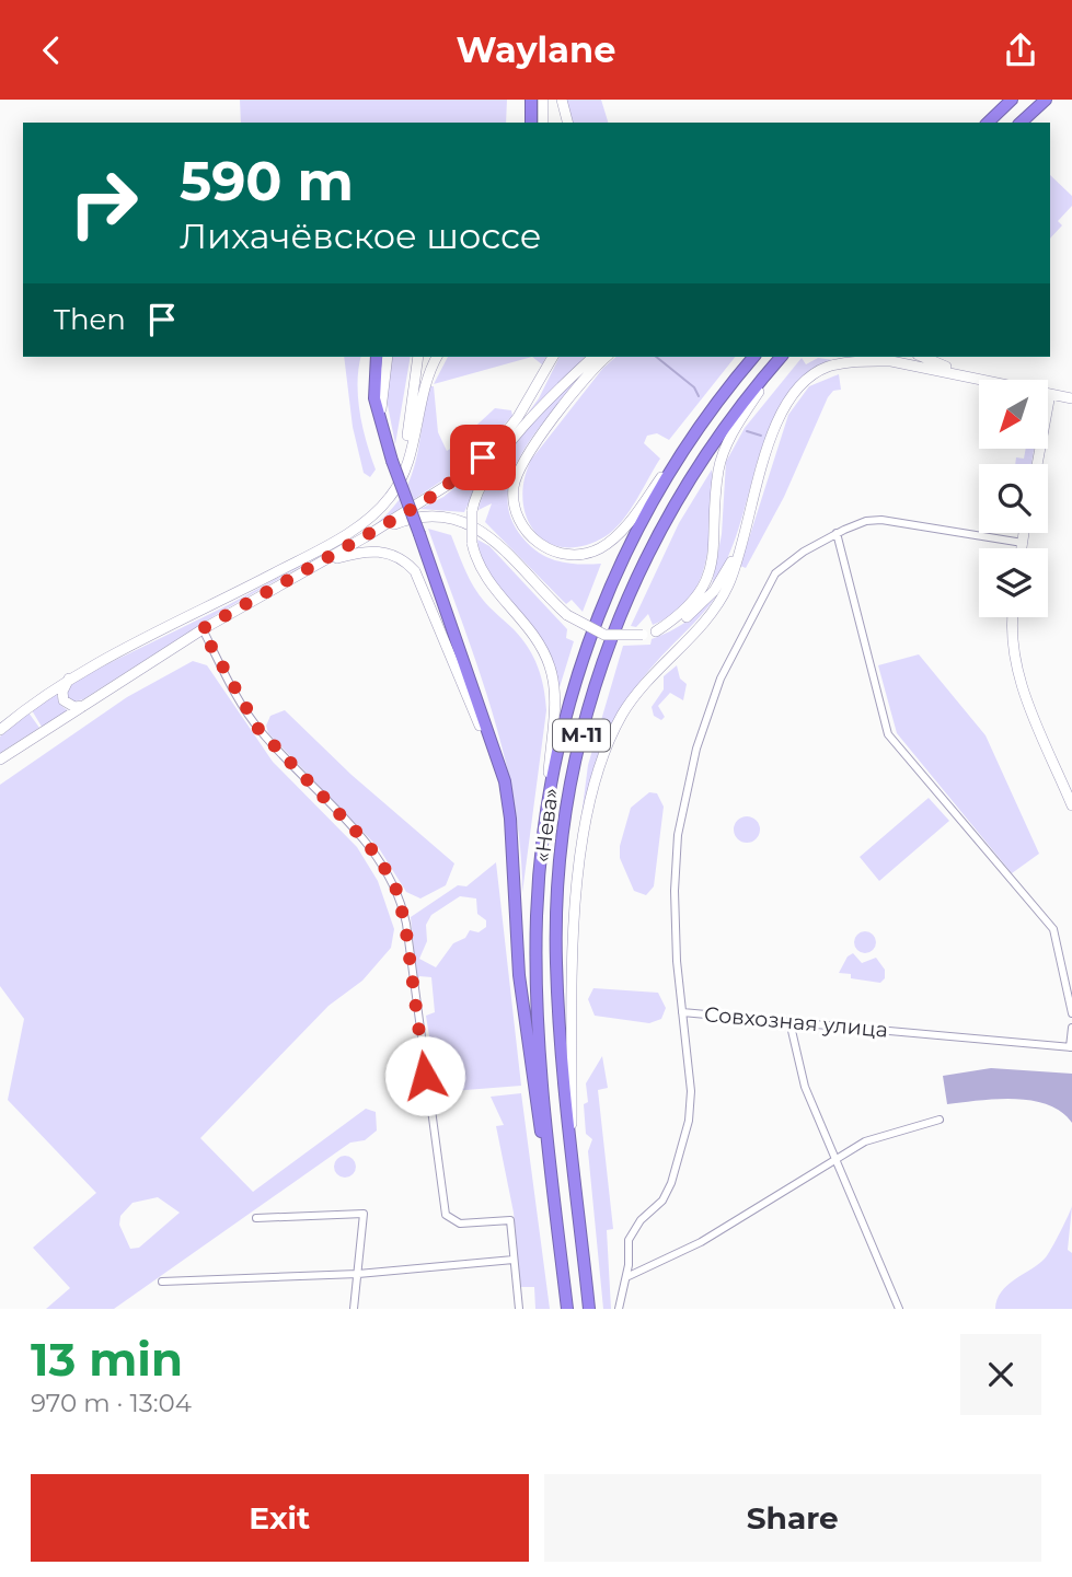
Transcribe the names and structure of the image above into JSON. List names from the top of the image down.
{
  "streets": {
    "highway": ["М-11", "«Нева»"],
    "street": ["Совхозная улица"]
  },
  "north": "bottom left",
  "page": {
    "header": "Waylane",
    "turn": ["590 m", "Лихачёвское шоссе"],
    "then": "Then",
    "heading": ["13 min", "970 m · 13:04"],
    "buttons": ["Exit", "Share"]
  }
}
